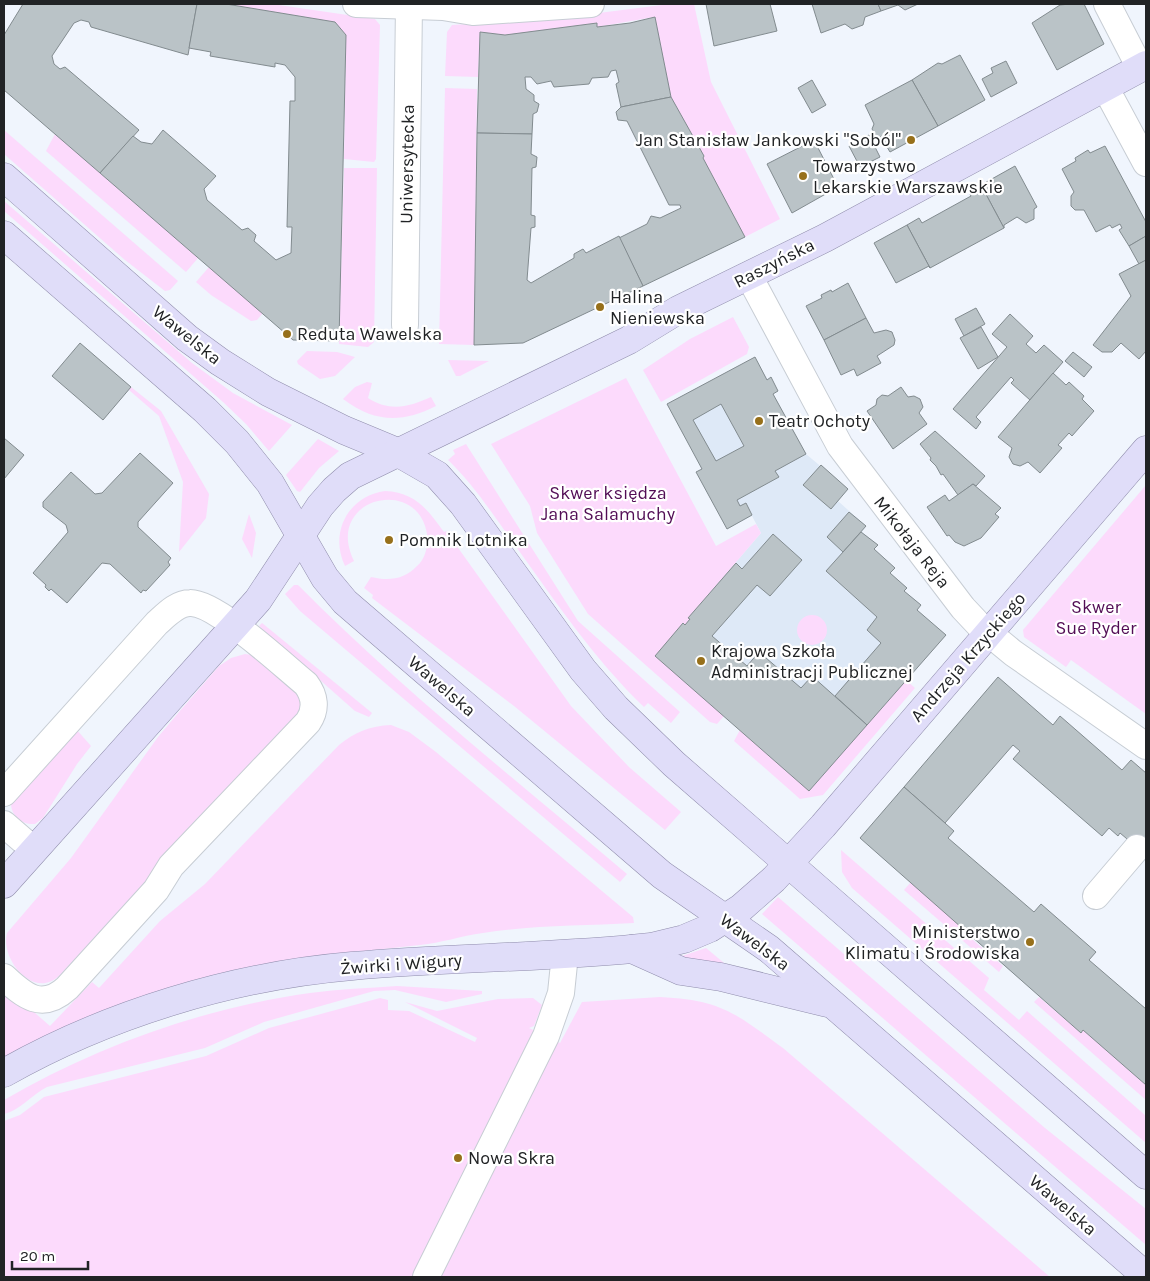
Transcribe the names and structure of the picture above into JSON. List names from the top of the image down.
{
  "streets": {
    "main road": [
      "Raszyńska",
      "Wawelska",
      "Andrzeja Krzyckiego",
      "Żwirki i Wigury"
    ],
    "street": ["Uniwersytecka", "Mikołaja Reja"]
  },
  "crossings": [
    ["Raszyńska", "Wawelska"],
    ["Raszyńska", "Mikołaja Reja"],
    ["Wawelska", "Andrzeja Krzyckiego"],
    ["Wawelska", "Żwirki i Wigury"],
    ["Mikołaja Reja", "Andrzeja Krzyckiego"],
    ["Andrzeja Krzyckiego", "Żwirki i Wigury"]
  ],
  "parks": ["Skwer księdza Jana Salamuchy", "Skwer Sue Ryder"],
  "places": [
    "Jan Stanisław Jankowski \"Soból\"",
    "Towarzystwo Lekarskie Warszawskie",
    "Halina Nieniewska",
    "Reduta Wawelska",
    "Teatr Ochoty",
    "Pomnik Lotnika",
    "Krajowa Szkoła Administracji Publicznej",
    "Ministerstwo Klimatu i Środowiska",
    "Nowa Skra"
  ],
  "scale_bar": "20 m"
}
